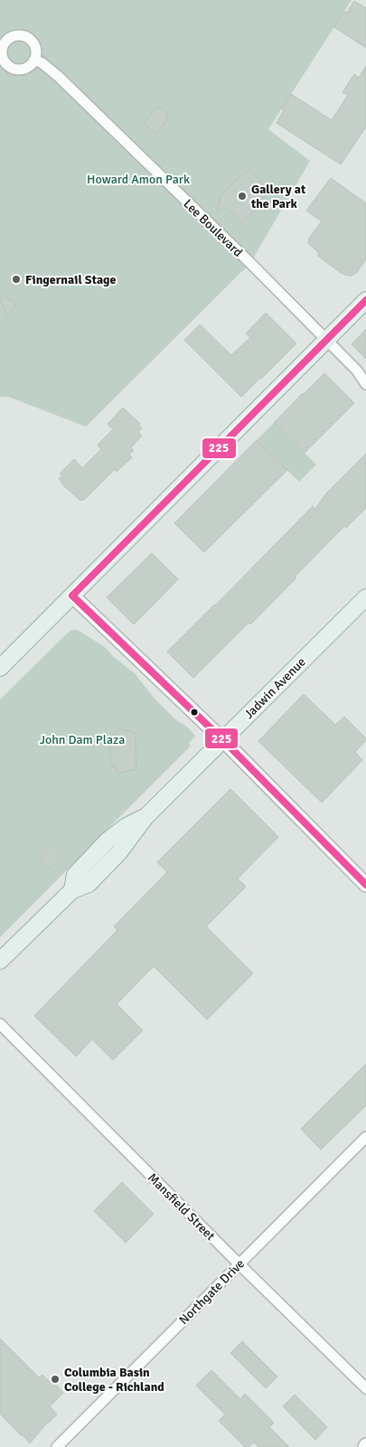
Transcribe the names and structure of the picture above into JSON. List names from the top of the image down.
{
  "streets": {
    "main road": ["Jadwin Avenue"],
    "street": ["Lee Boulevard", "Mansfield Street", "Northgate Drive"]
  },
  "crossings": [
    ["Mansfield Street", "Northgate Drive"]
  ],
  "parks": ["Howard Amon Park", "John Dam Plaza"],
  "places": ["Gallery at the Park", "Fingernail Stage", "Columbia Basin College - Richland"],
  "lines": ["transit line 225"]
}
